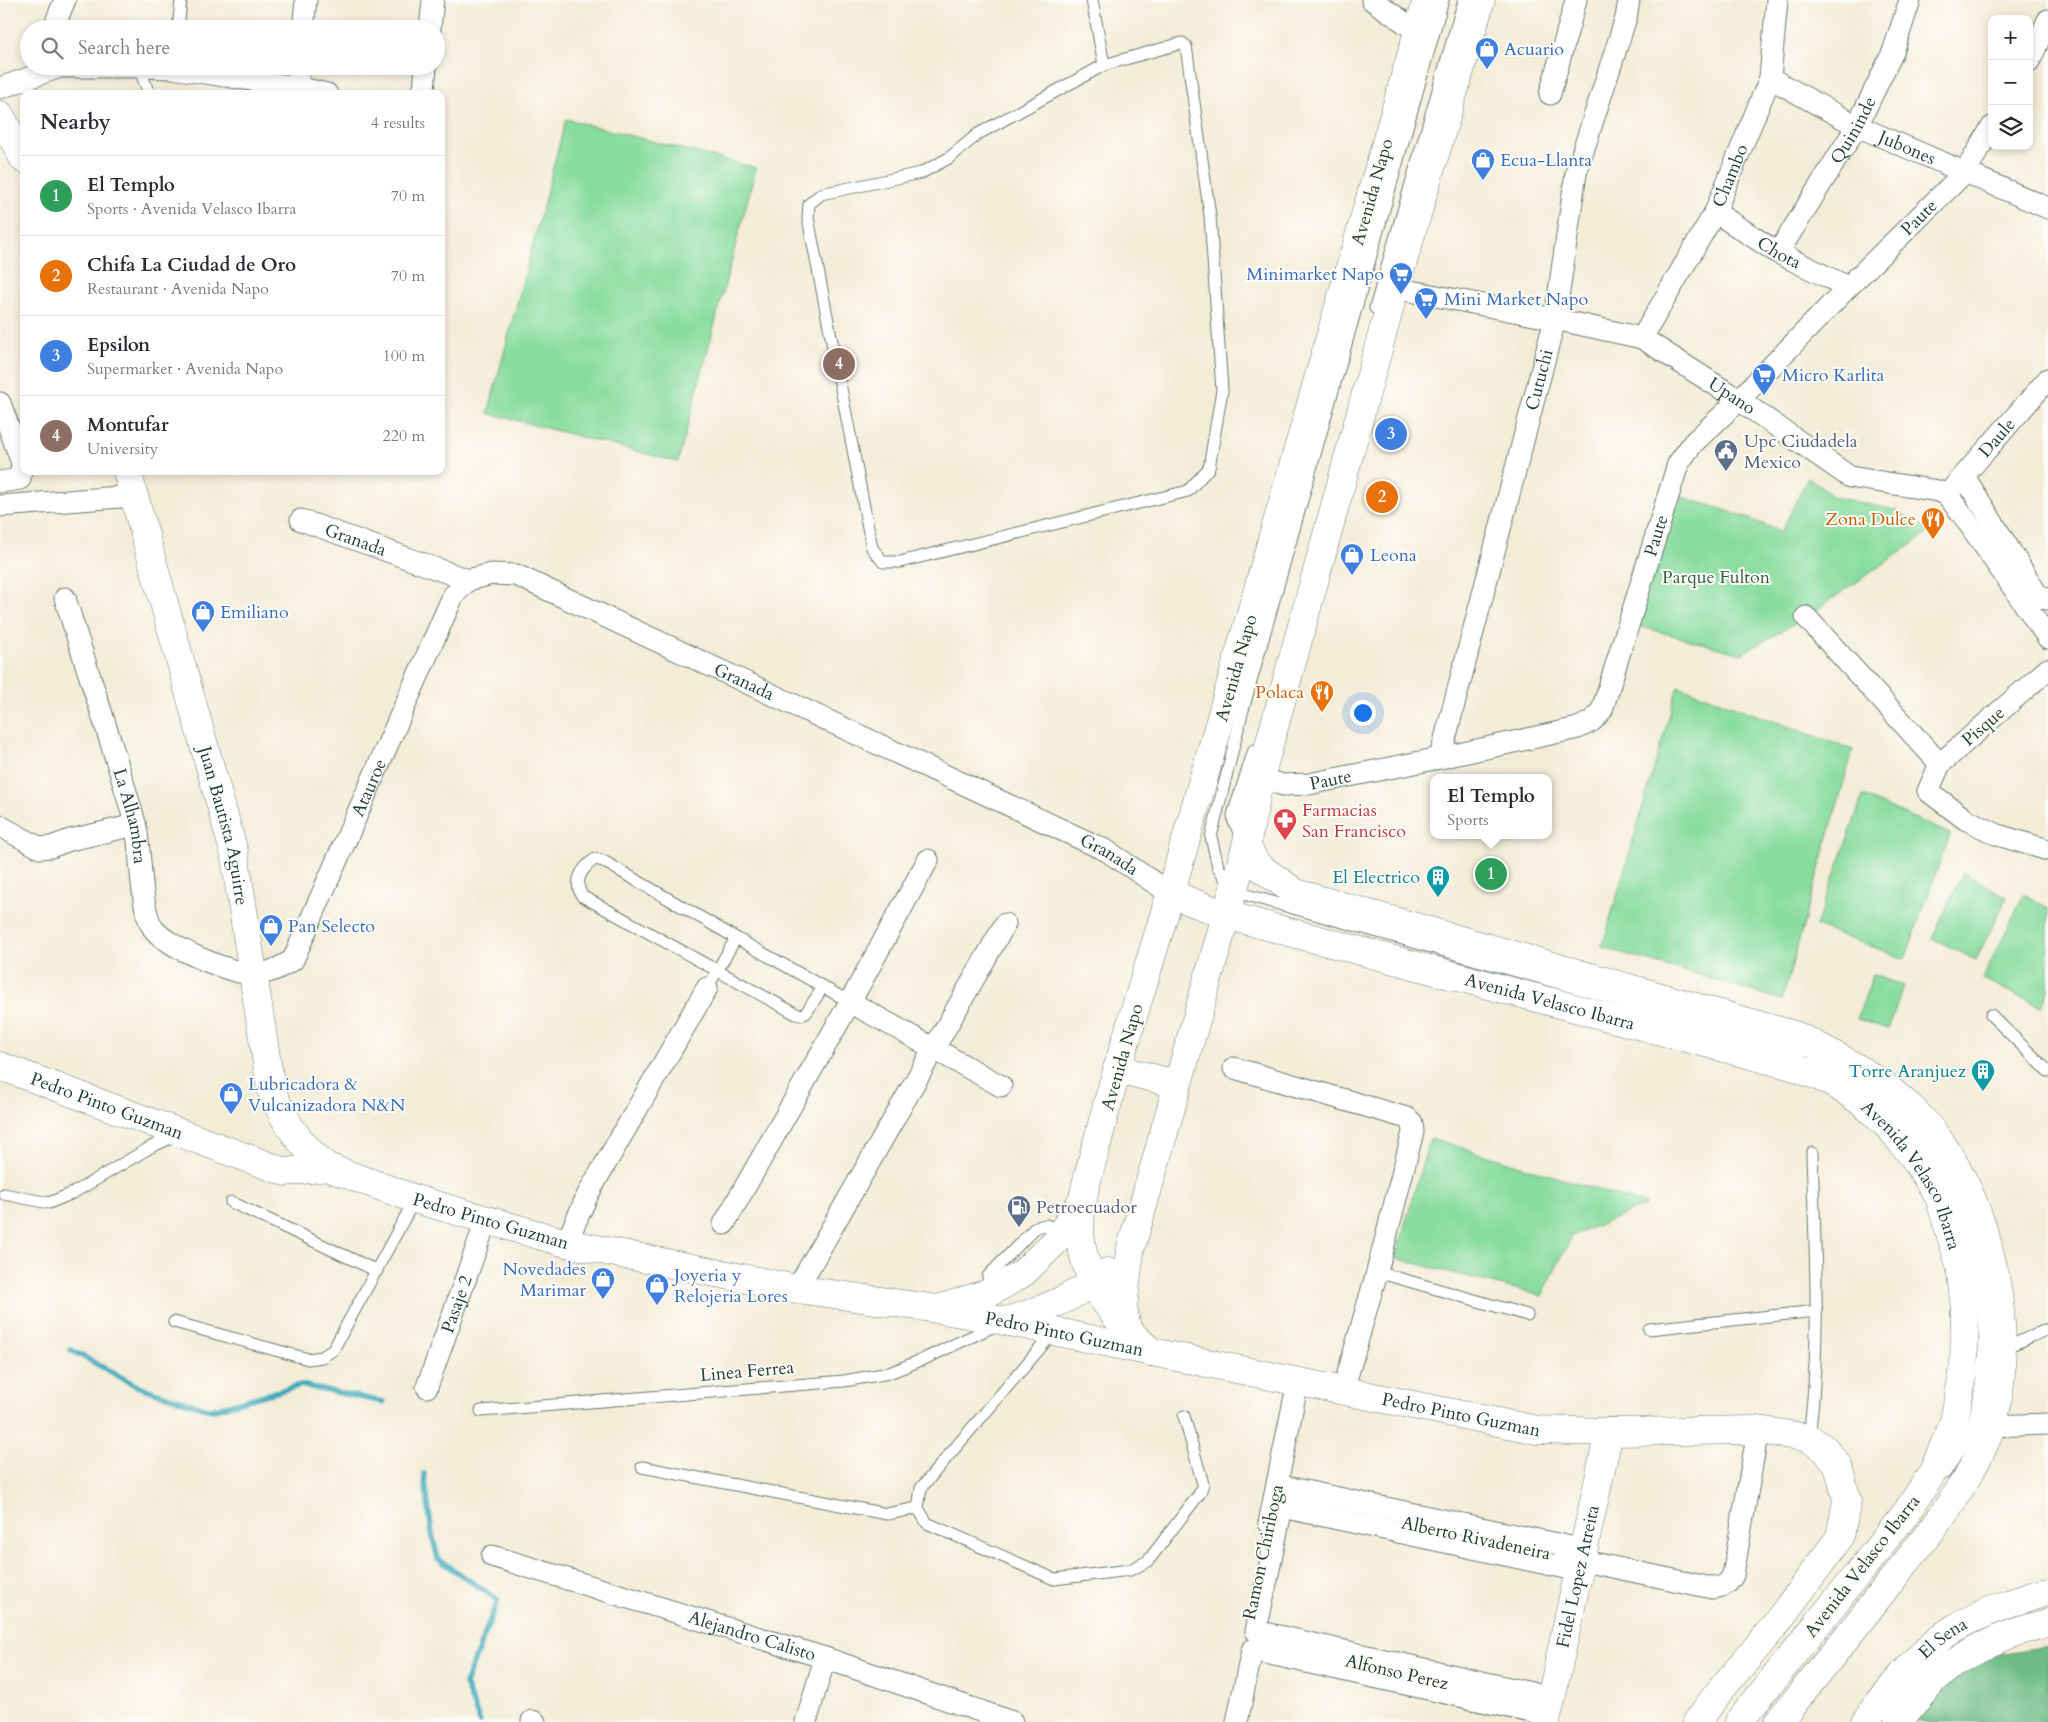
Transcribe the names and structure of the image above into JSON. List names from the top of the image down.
{
  "streets": {
    "main road": [
      "Avenida Napo",
      "Juan Bautista Aguirre",
      "Avenida Velasco Ibarra",
      "Pedro Pinto Guzman",
      "Fidel Lopez Atreita",
      "El Sena"
    ],
    "street": [
      "Quininde",
      "Jubones",
      "Chambo",
      "Paute",
      "Chota",
      "Cutuchi",
      "Upano",
      "Daule",
      "Granada",
      "Pisque",
      "Atauroe",
      "La Alhambra",
      "Pasaje 2",
      "Alberto Rivadeneira",
      "Ramon Chiriboga",
      "Alejandro Calisto",
      "Alfonso Perez"
    ],
    "lane": ["Linea Ferrea"]
  },
  "crossings": [
    ["Quininde", "Jubones"],
    ["Quininde", "Chota"],
    ["Jubones", "Chambo"],
    ["Jubones", "Paute"],
    ["Chambo", "Chota"],
    ["Chambo", "Upano"],
    ["Avenida Napo", "Granada"],
    ["Avenida Napo", "Avenida Velasco Ibarra"],
    ["Avenida Napo", "Pedro Pinto Guzman"],
    ["Paute", "Chota"],
    ["Paute", "Cutuchi"],
    ["Paute", "Upano"],
    ["Cutuchi", "Upano"],
    ["Upano", "Daule"],
    ["Granada", "Atauroe"],
    ["Granada", "Avenida Velasco Ibarra"],
    ["Atauroe", "La Alhambra"],
    ["Atauroe", "Juan Bautista Aguirre"],
    ["La Alhambra", "Juan Bautista Aguirre"],
    ["Juan Bautista Aguirre", "Pedro Pinto Guzman"],
    ["Pedro Pinto Guzman", "Pasaje 2"],
    ["Pedro Pinto Guzman", "Linea Ferrea"],
    ["Pedro Pinto Guzman", "Alberto Rivadeneira"],
    ["Pedro Pinto Guzman", "Ramon Chiriboga"],
    ["Pedro Pinto Guzman", "Fidel Lopez Atreita"],
    ["Alberto Rivadeneira", "Ramon Chiriboga"],
    ["Alberto Rivadeneira", "Fidel Lopez Atreita"],
    ["Ramon Chiriboga", "Alfonso Perez"],
    ["Fidel Lopez Atreita", "Alfonso Perez"]
  ],
  "parks": ["Parque Fulton"],
  "places": {
    "shop": [
      "Acuario",
      "Ecua-Llanta",
      "Leona",
      "Emiliano",
      "Pan Selecto",
      "Lubricadora & Vulcanizadora N&N",
      "Novedades Marimar",
      "Joyeria y Relojeria Lores"
    ],
    "supermarket": ["Minimarket Napo", "Mini Market Napo", "Micro Karlita"],
    "public building": ["Upc Ciudadela Mexico"],
    "restaurant": ["Zona Dulce", "Polaca"],
    "pharmacy": ["Farmacias San Francisco"],
    "building": ["El Electrico", "Torre Aranjuez"],
    "fuel station": ["Petroecuador"]
  },
  "page": {
    "map_buttons": ["+", "−"],
    "search": "Search here",
    "heading": ["Nearby", "4 results"],
    "list": [
      {
        "mark": "1",
        "name": "El Templo",
        "note": "Sports · Avenida Velasco Ibarra",
        "value": "70 m"
      },
      {
        "mark": "2",
        "name": "Chifa La Ciudad de Oro",
        "note": "Restaurant · Avenida Napo",
        "value": "70 m"
      },
      {
        "mark": "3",
        "name": "Epsilon",
        "note": "Supermarket · Avenida Napo",
        "value": "100 m"
      },
      {
        "mark": "4",
        "name": "Montufar",
        "note": "University",
        "value": "220 m"
      }
    ],
    "pins": [
      "4",
      "3",
      "2",
      "1"
    ],
    "popup": ["El Templo", "Sports"]
  }
}
